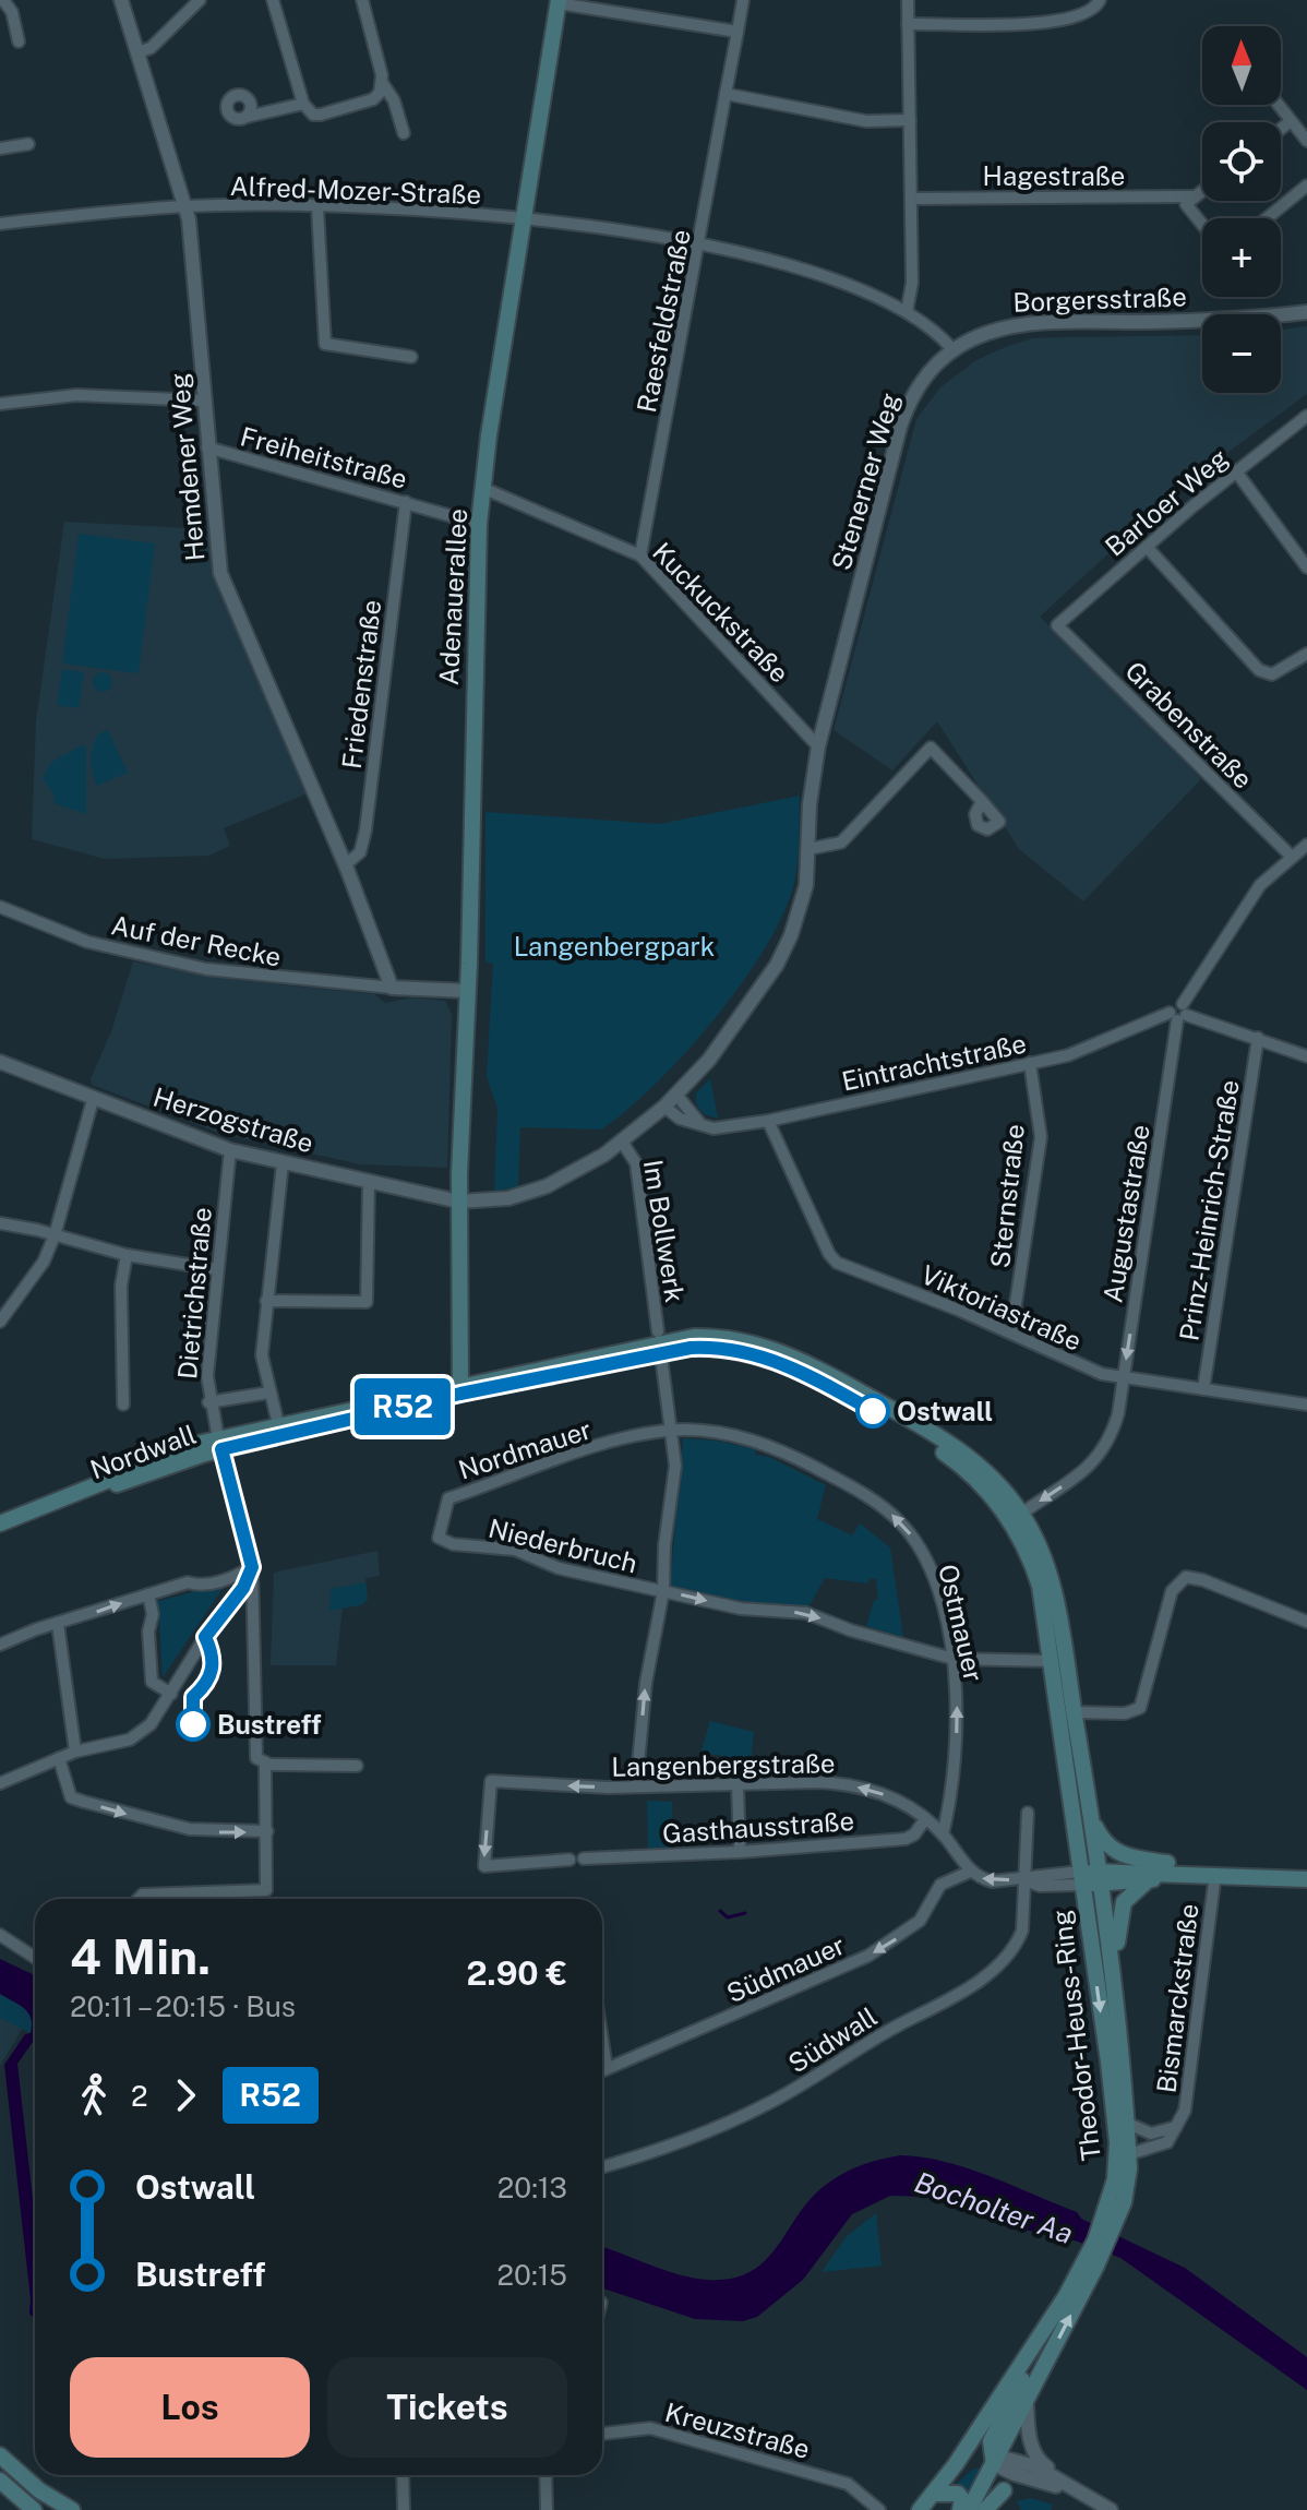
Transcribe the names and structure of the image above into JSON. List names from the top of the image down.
{
  "streets": {
    "main road": ["Adenauerallee", "Nordwall", "Theodor-Heuss-Ring"],
    "street": [
      "Hagestraße",
      "Alfred-Mozer-Straße",
      "Borgersstraße",
      "Raesfeldstraße",
      "Freiheitstraße",
      "Hemdener Weg",
      "Stenerner Weg",
      "Barloer Weg",
      "Kuckuckstraße",
      "Friedenstraße",
      "Grabenstraße",
      "Auf der Recke",
      "Eintrachtstraße",
      "Herzogstraße",
      "Sternstraße",
      "Prinz-Heinrich-Straße",
      "Augustastraße",
      "Im Bollwerk",
      "Dietrichstraße",
      "Viktoriastraße",
      "Nordmauer",
      "Niederbruch",
      "Ostmauer",
      "Langenbergstraße",
      "Gasthausstraße",
      "Südmauer",
      "Bismarckstraße",
      "Südwall",
      "Kreuzstraße"
    ]
  },
  "crossings": [
    ["Alfred-Mozer-Straße", "Raesfeldstraße"],
    ["Alfred-Mozer-Straße", "Hemdener Weg"],
    ["Alfred-Mozer-Straße", "Adenauerallee"],
    ["Borgersstraße", "Stenerner Weg"],
    ["Raesfeldstraße", "Kuckuckstraße"],
    ["Freiheitstraße", "Hemdener Weg"],
    ["Freiheitstraße", "Adenauerallee"],
    ["Freiheitstraße", "Friedenstraße"],
    ["Hemdener Weg", "Friedenstraße"],
    ["Hemdener Weg", "Auf der Recke"],
    ["Stenerner Weg", "Adenauerallee"],
    ["Stenerner Weg", "Kuckuckstraße"],
    ["Stenerner Weg", "Eintrachtstraße"],
    ["Stenerner Weg", "Herzogstraße"],
    ["Stenerner Weg", "Im Bollwerk"],
    ["Barloer Weg", "Grabenstraße"],
    ["Adenauerallee", "Kuckuckstraße"],
    ["Adenauerallee", "Herzogstraße"],
    ["Adenauerallee", "Nordwall"],
    ["Eintrachtstraße", "Sternstraße"],
    ["Eintrachtstraße", "Augustastraße"],
    ["Eintrachtstraße", "Viktoriastraße"],
    ["Herzogstraße", "Dietrichstraße"],
    ["Sternstraße", "Viktoriastraße"],
    ["Prinz-Heinrich-Straße", "Viktoriastraße"],
    ["Augustastraße", "Viktoriastraße"],
    ["Im Bollwerk", "Nordmauer"],
    ["Im Bollwerk", "Niederbruch"],
    ["Im Bollwerk", "Ostmauer"],
    ["Im Bollwerk", "Langenbergstraße"],
    ["Dietrichstraße", "Nordwall"],
    ["Nordmauer", "Niederbruch"],
    ["Nordmauer", "Ostmauer"],
    ["Niederbruch", "Ostmauer"],
    ["Ostmauer", "Langenbergstraße"],
    ["Langenbergstraße", "Gasthausstraße"],
    ["Langenbergstraße", "Südmauer"],
    ["Bismarckstraße", "Theodor-Heuss-Ring"]
  ],
  "one_way": [
    "Augustastraße",
    "Niederbruch",
    "Ostmauer",
    "Südmauer"
  ],
  "water": ["Bocholter Aa"],
  "parks": ["Langenbergpark"],
  "places": ["Ostwall", "Bustreff"],
  "lines": ["bus line R52"],
  "north": "top",
  "page": {
    "on_map": "R52",
    "map_buttons": ["+", "−"],
    "heading": ["4 Min.", "20:11 – 20:15 · Bus", "2.90 €"],
    "legs": ["2", "R52"],
    "list": [
      {
        "name": "Ostwall",
        "value": "20:13"
      },
      {
        "name": "Bustreff",
        "value": "20:15"
      }
    ],
    "buttons": ["Los", "Tickets"]
  }
}
